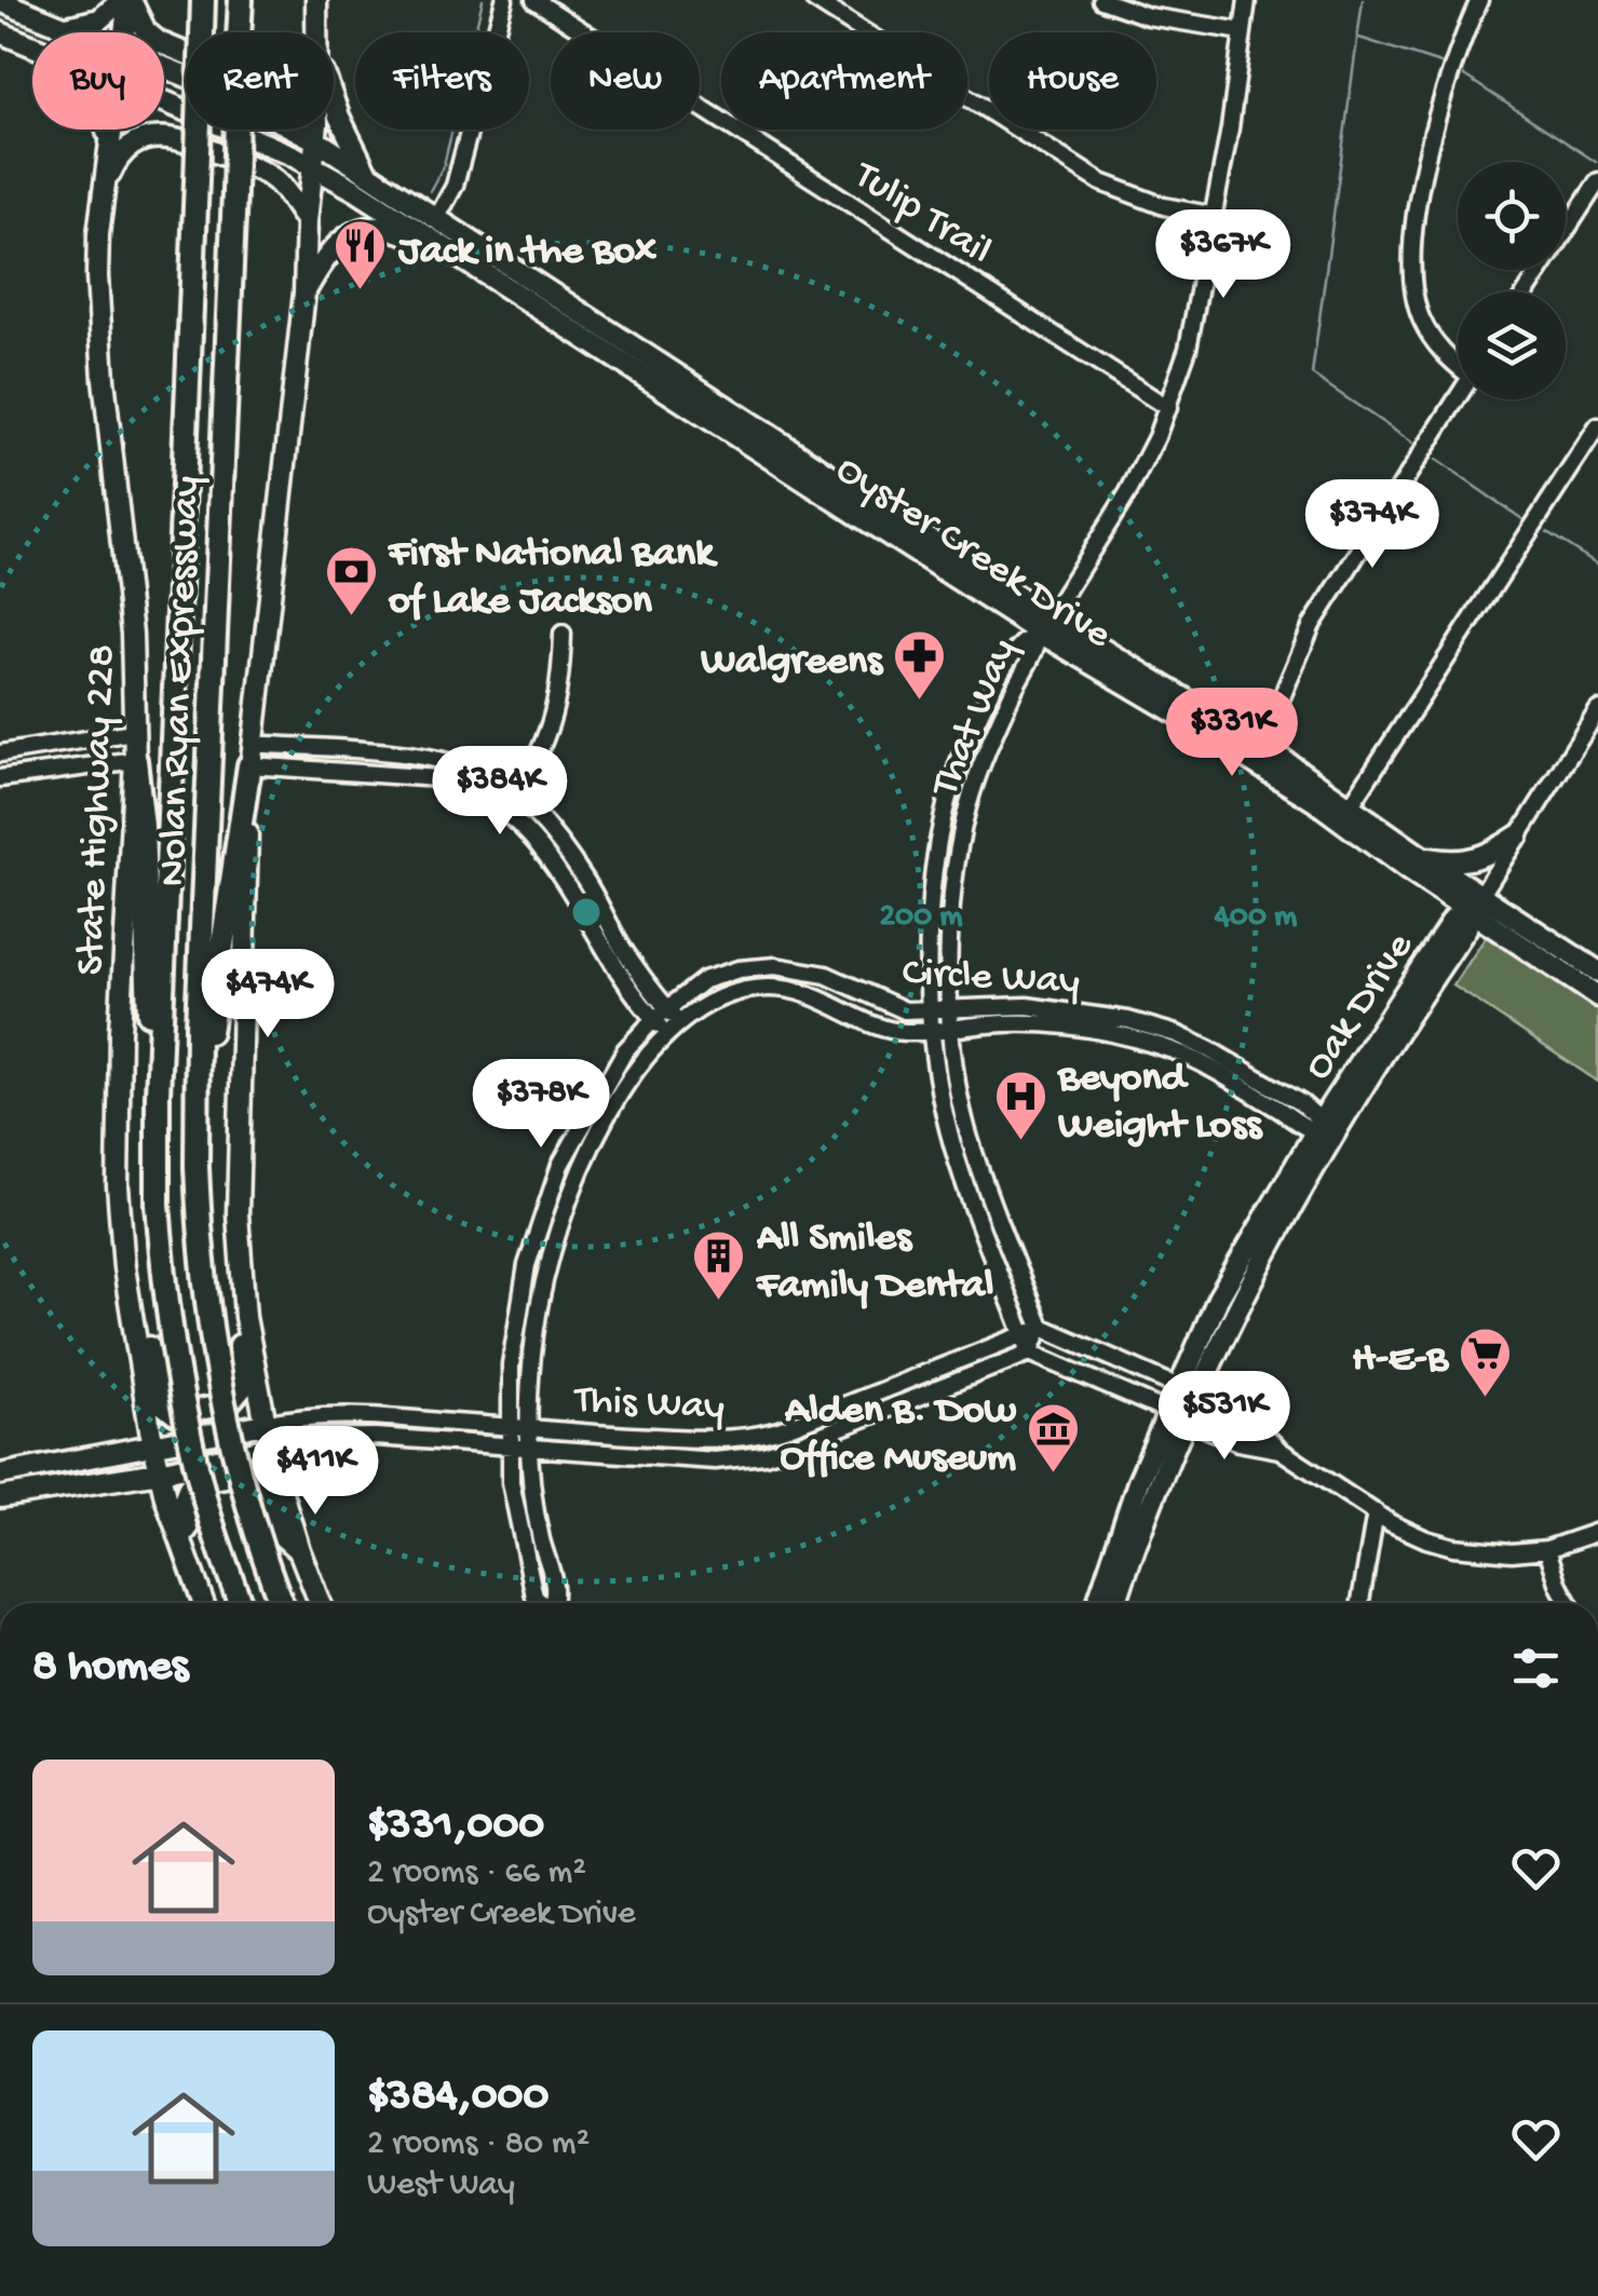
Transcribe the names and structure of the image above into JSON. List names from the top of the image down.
{
  "streets": {
    "highway": ["Nolan Ryan Expressway"],
    "main road": [
      "Oyster Creek Drive",
      "State Highway 228",
      "Oak Drive",
      "This Way"
    ],
    "street": ["Tulip Trail", "That Way", "Circle Way"]
  },
  "crossings": [
    ["Tulip Trail", "That Way"],
    ["Oyster Creek Drive", "That Way"],
    ["Oyster Creek Drive", "Oak Drive"],
    ["That Way", "Circle Way"],
    ["That Way", "This Way"],
    ["State Highway 228", "This Way"],
    ["Circle Way", "Oak Drive"],
    ["Circle Way", "This Way"]
  ],
  "places": {
    "restaurant": ["Jack in the Box"],
    "bank": ["First National Bank of Lake Jackson"],
    "pharmacy": ["Walgreens"],
    "hospital": ["Beyond Weight Loss"],
    "building": ["All Smiles Family Dental"],
    "supermarket": ["H-E-B"],
    "museum": ["Alden B. Dow Office Museum"]
  },
  "page": {
    "chip": [
      "Buy",
      "Rent",
      "Filters",
      "New",
      "Apartment",
      "House"
    ],
    "price": [
      "$367K",
      "$374K",
      "$331K",
      "$384K",
      "$474K",
      "$378K",
      "$531K",
      "$411K"
    ],
    "heading": "8 homes",
    "list": [
      {
        "name": "$331,000",
        "note": "2 rooms · 66 m² · Oyster Creek Drive"
      },
      {
        "name": "$384,000",
        "note": "2 rooms · 80 m² · West Way"
      }
    ]
  },
  "rings": ["200 m", "400 m"]
}
